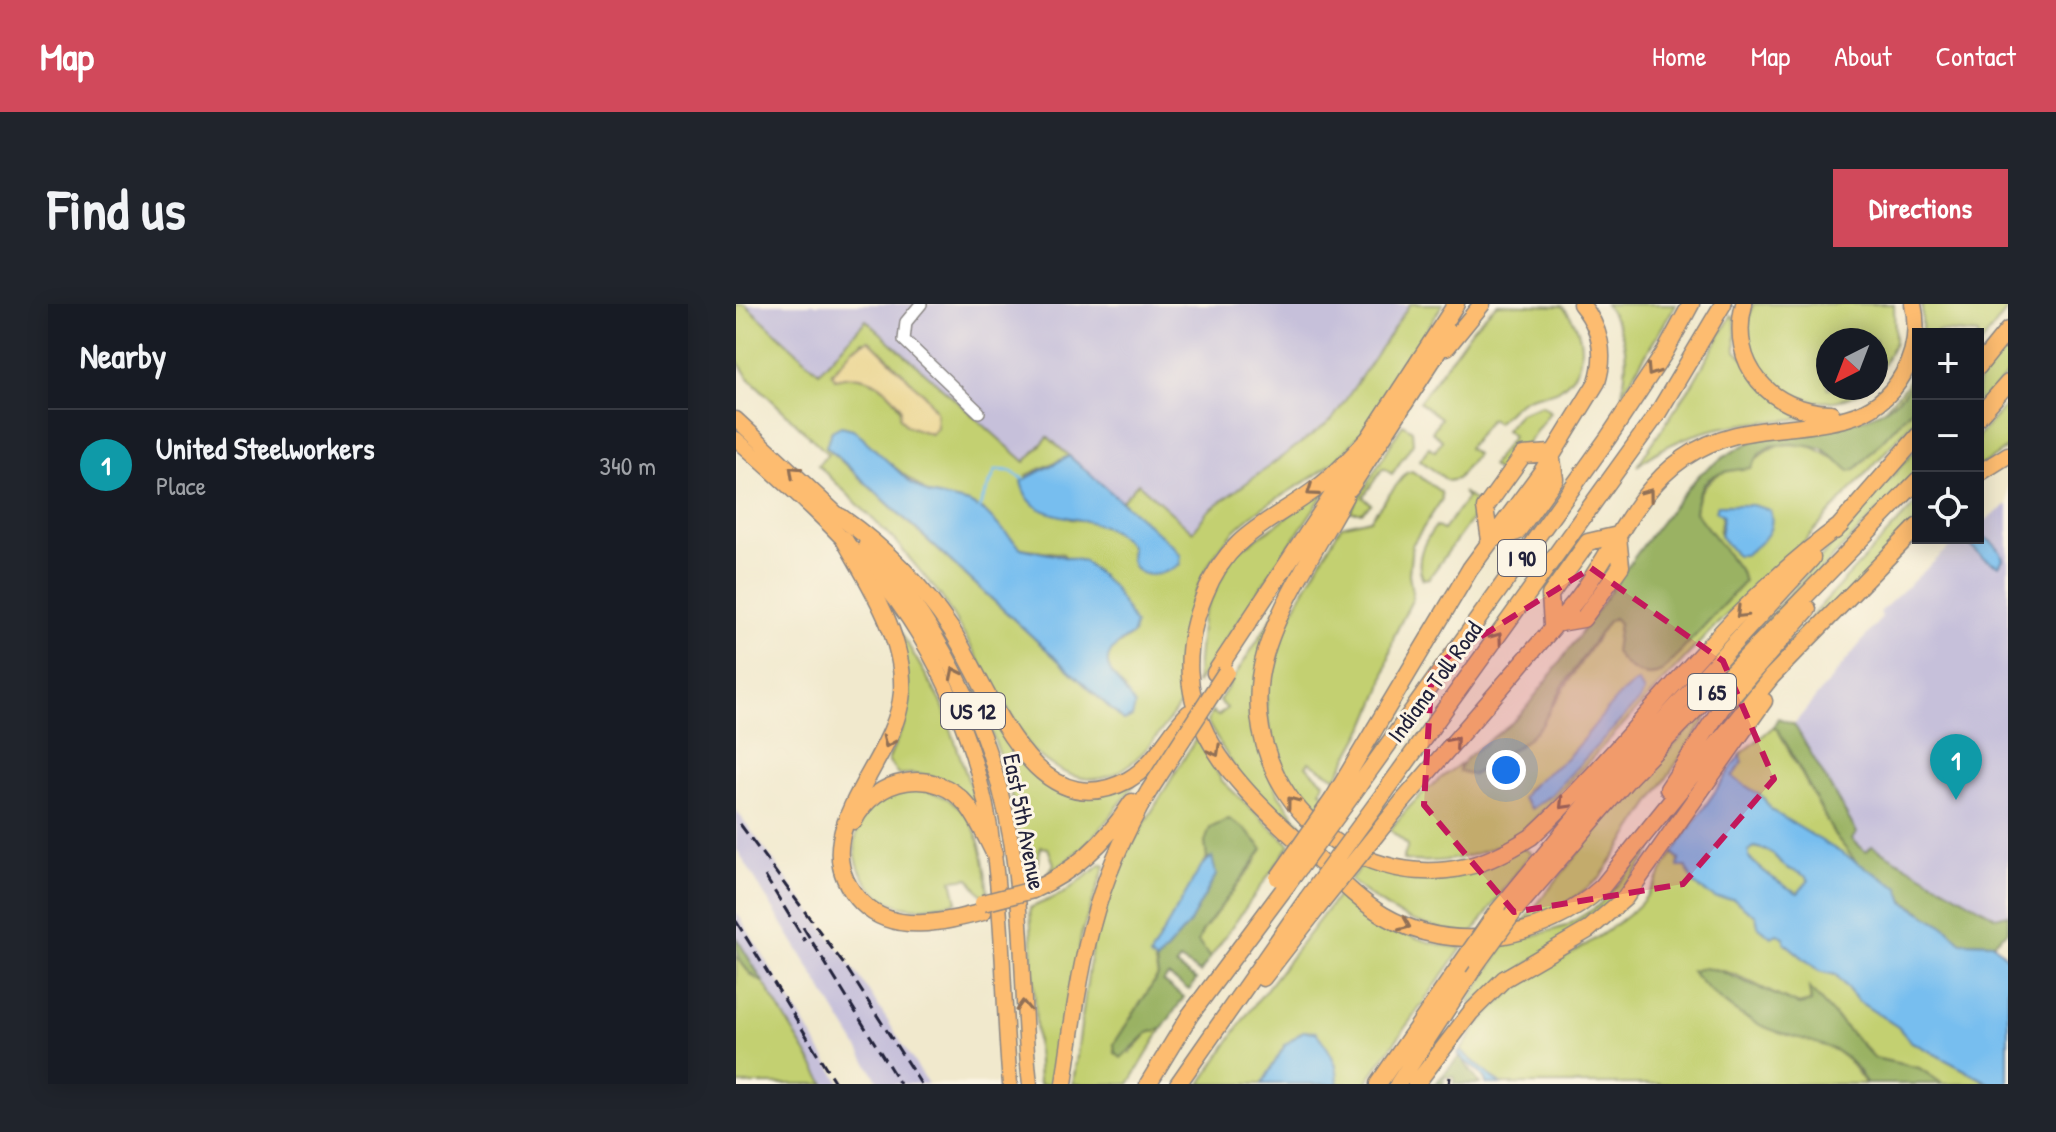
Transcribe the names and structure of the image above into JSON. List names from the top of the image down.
{
  "streets": {
    "highway": ["I 90", "Indiana Toll Road", "I 65"],
    "main road": ["US 12", "East 5th Avenue"]
  },
  "north": "bottom left",
  "page": {
    "header": "Map",
    "nav": [
      "Home",
      "Map",
      "About",
      "Contact"
    ],
    "buttons": "Directions",
    "title": "Find us",
    "heading": "Nearby",
    "map_buttons": ["+", "−"],
    "list": [
      {
        "mark": "1",
        "name": "United Steelworkers",
        "note": "Place",
        "value": "340 m"
      }
    ],
    "pins": "1"
  }
}
